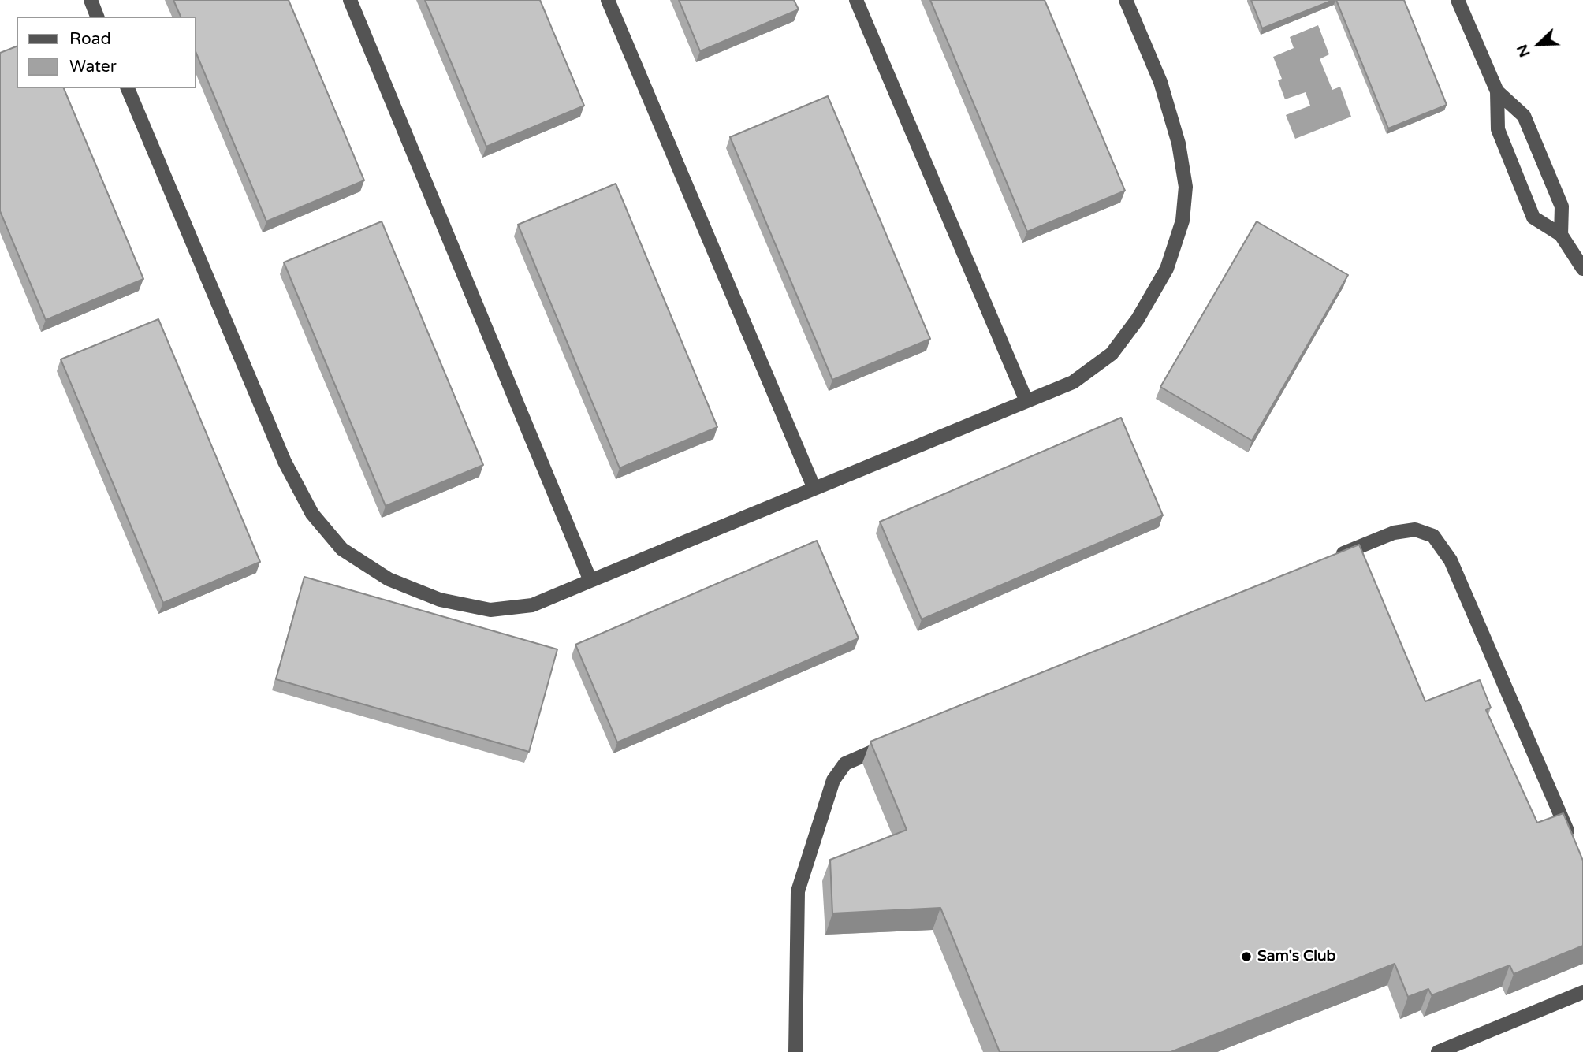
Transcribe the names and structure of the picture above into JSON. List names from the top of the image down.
{
  "places": ["Sam's Club"],
  "legend": ["Road", "Water"],
  "north": "bottom left"
}
